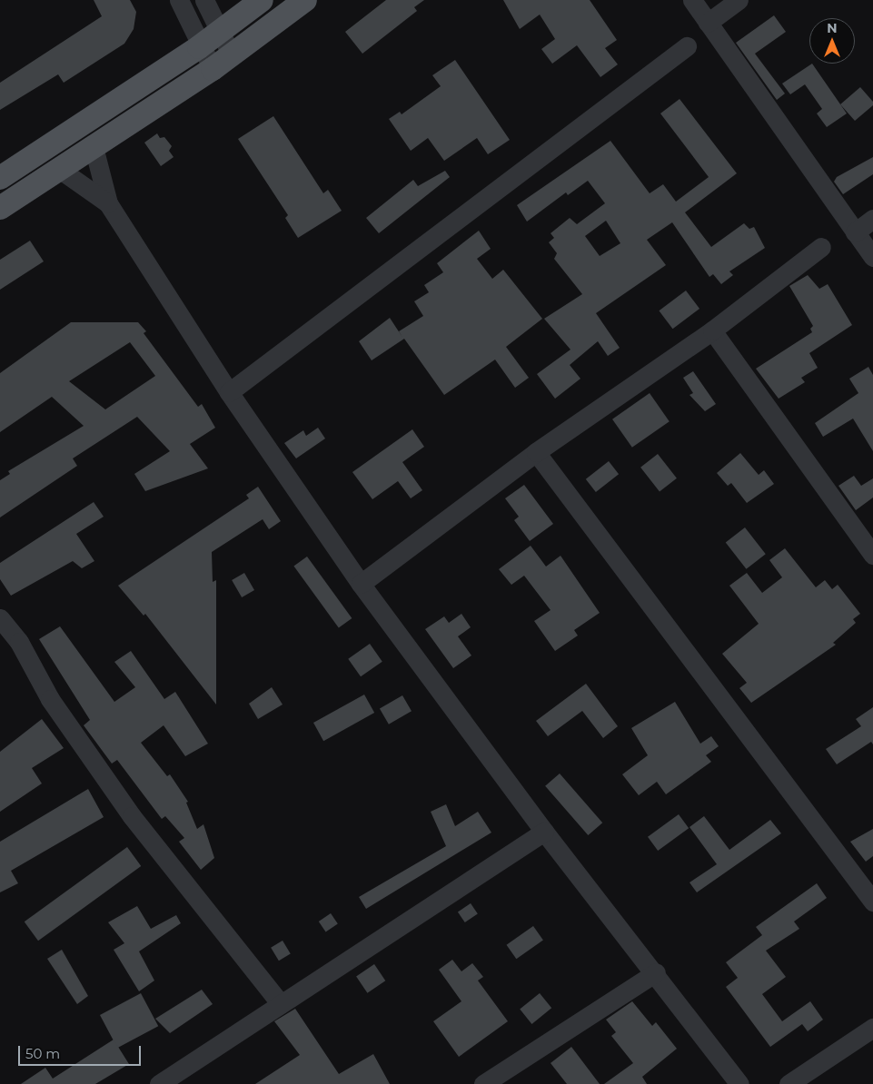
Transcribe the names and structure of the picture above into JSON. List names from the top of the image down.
{
  "scale_bar": "50 m",
  "north": "top"
}
